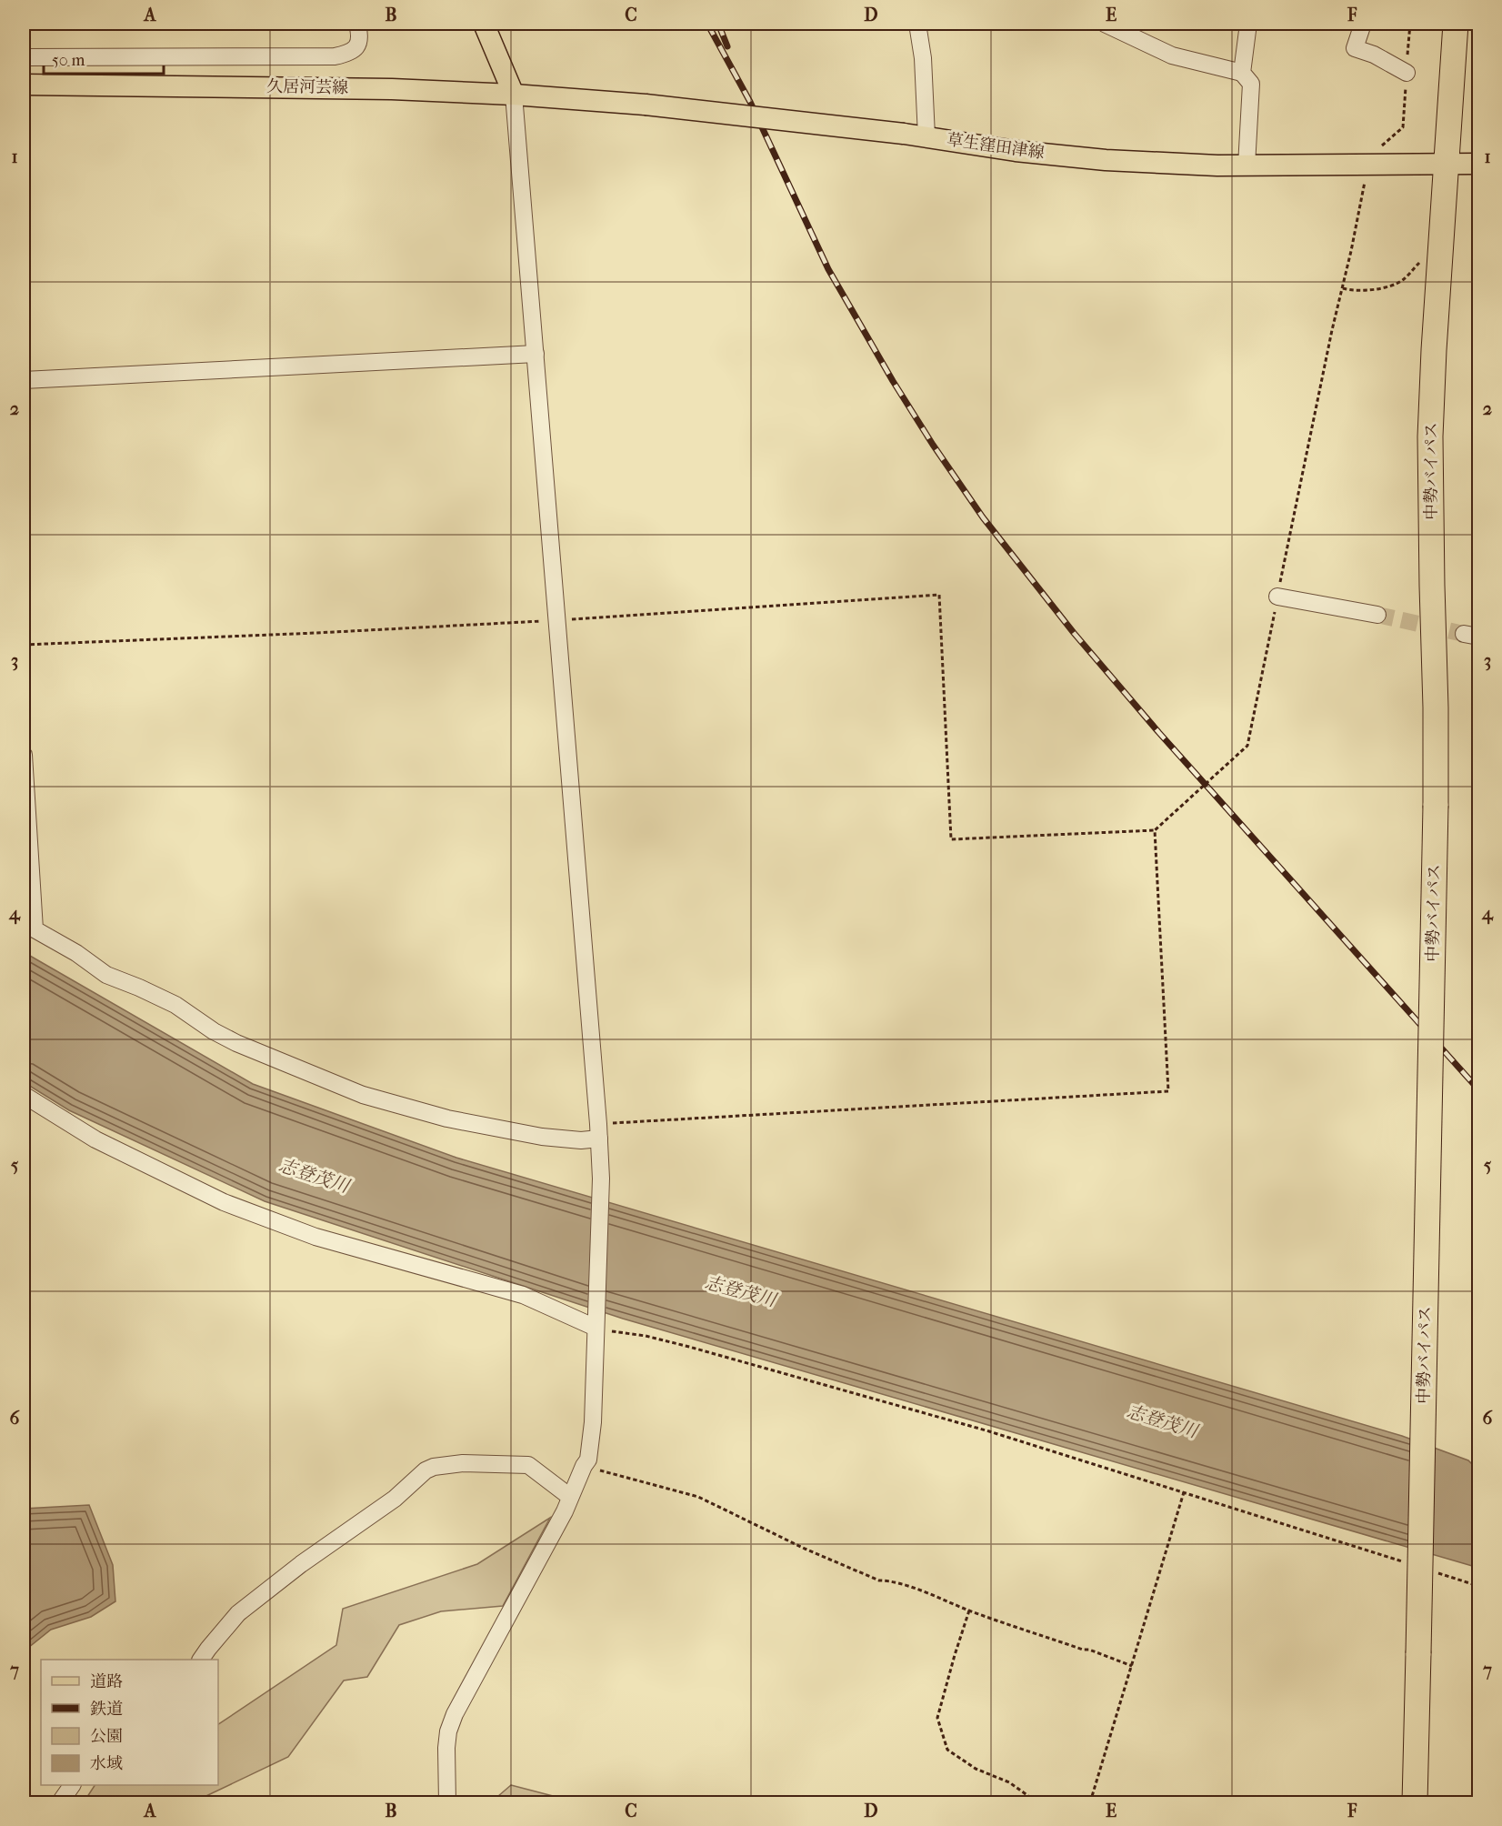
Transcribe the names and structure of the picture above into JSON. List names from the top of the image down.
{
  "streets": {
    "highway": ["中勢バイパス"],
    "main road": ["久居河芸線", "草生窪田津線"]
  },
  "crossings": [
    ["久居河芸線", "草生窪田津線"],
    ["草生窪田津線", "中勢バイパス"]
  ],
  "water": ["志登茂川"],
  "legend": [
    "道路",
    "鉄道",
    "公園",
    "水域"
  ],
  "scale_bar": "50 m",
  "grid": {
    "columns": [
      "A",
      "B",
      "C",
      "D",
      "E",
      "F"
    ],
    "rows": [
      "1",
      "2",
      "3",
      "4",
      "5",
      "6",
      "7"
    ]
  }
}
